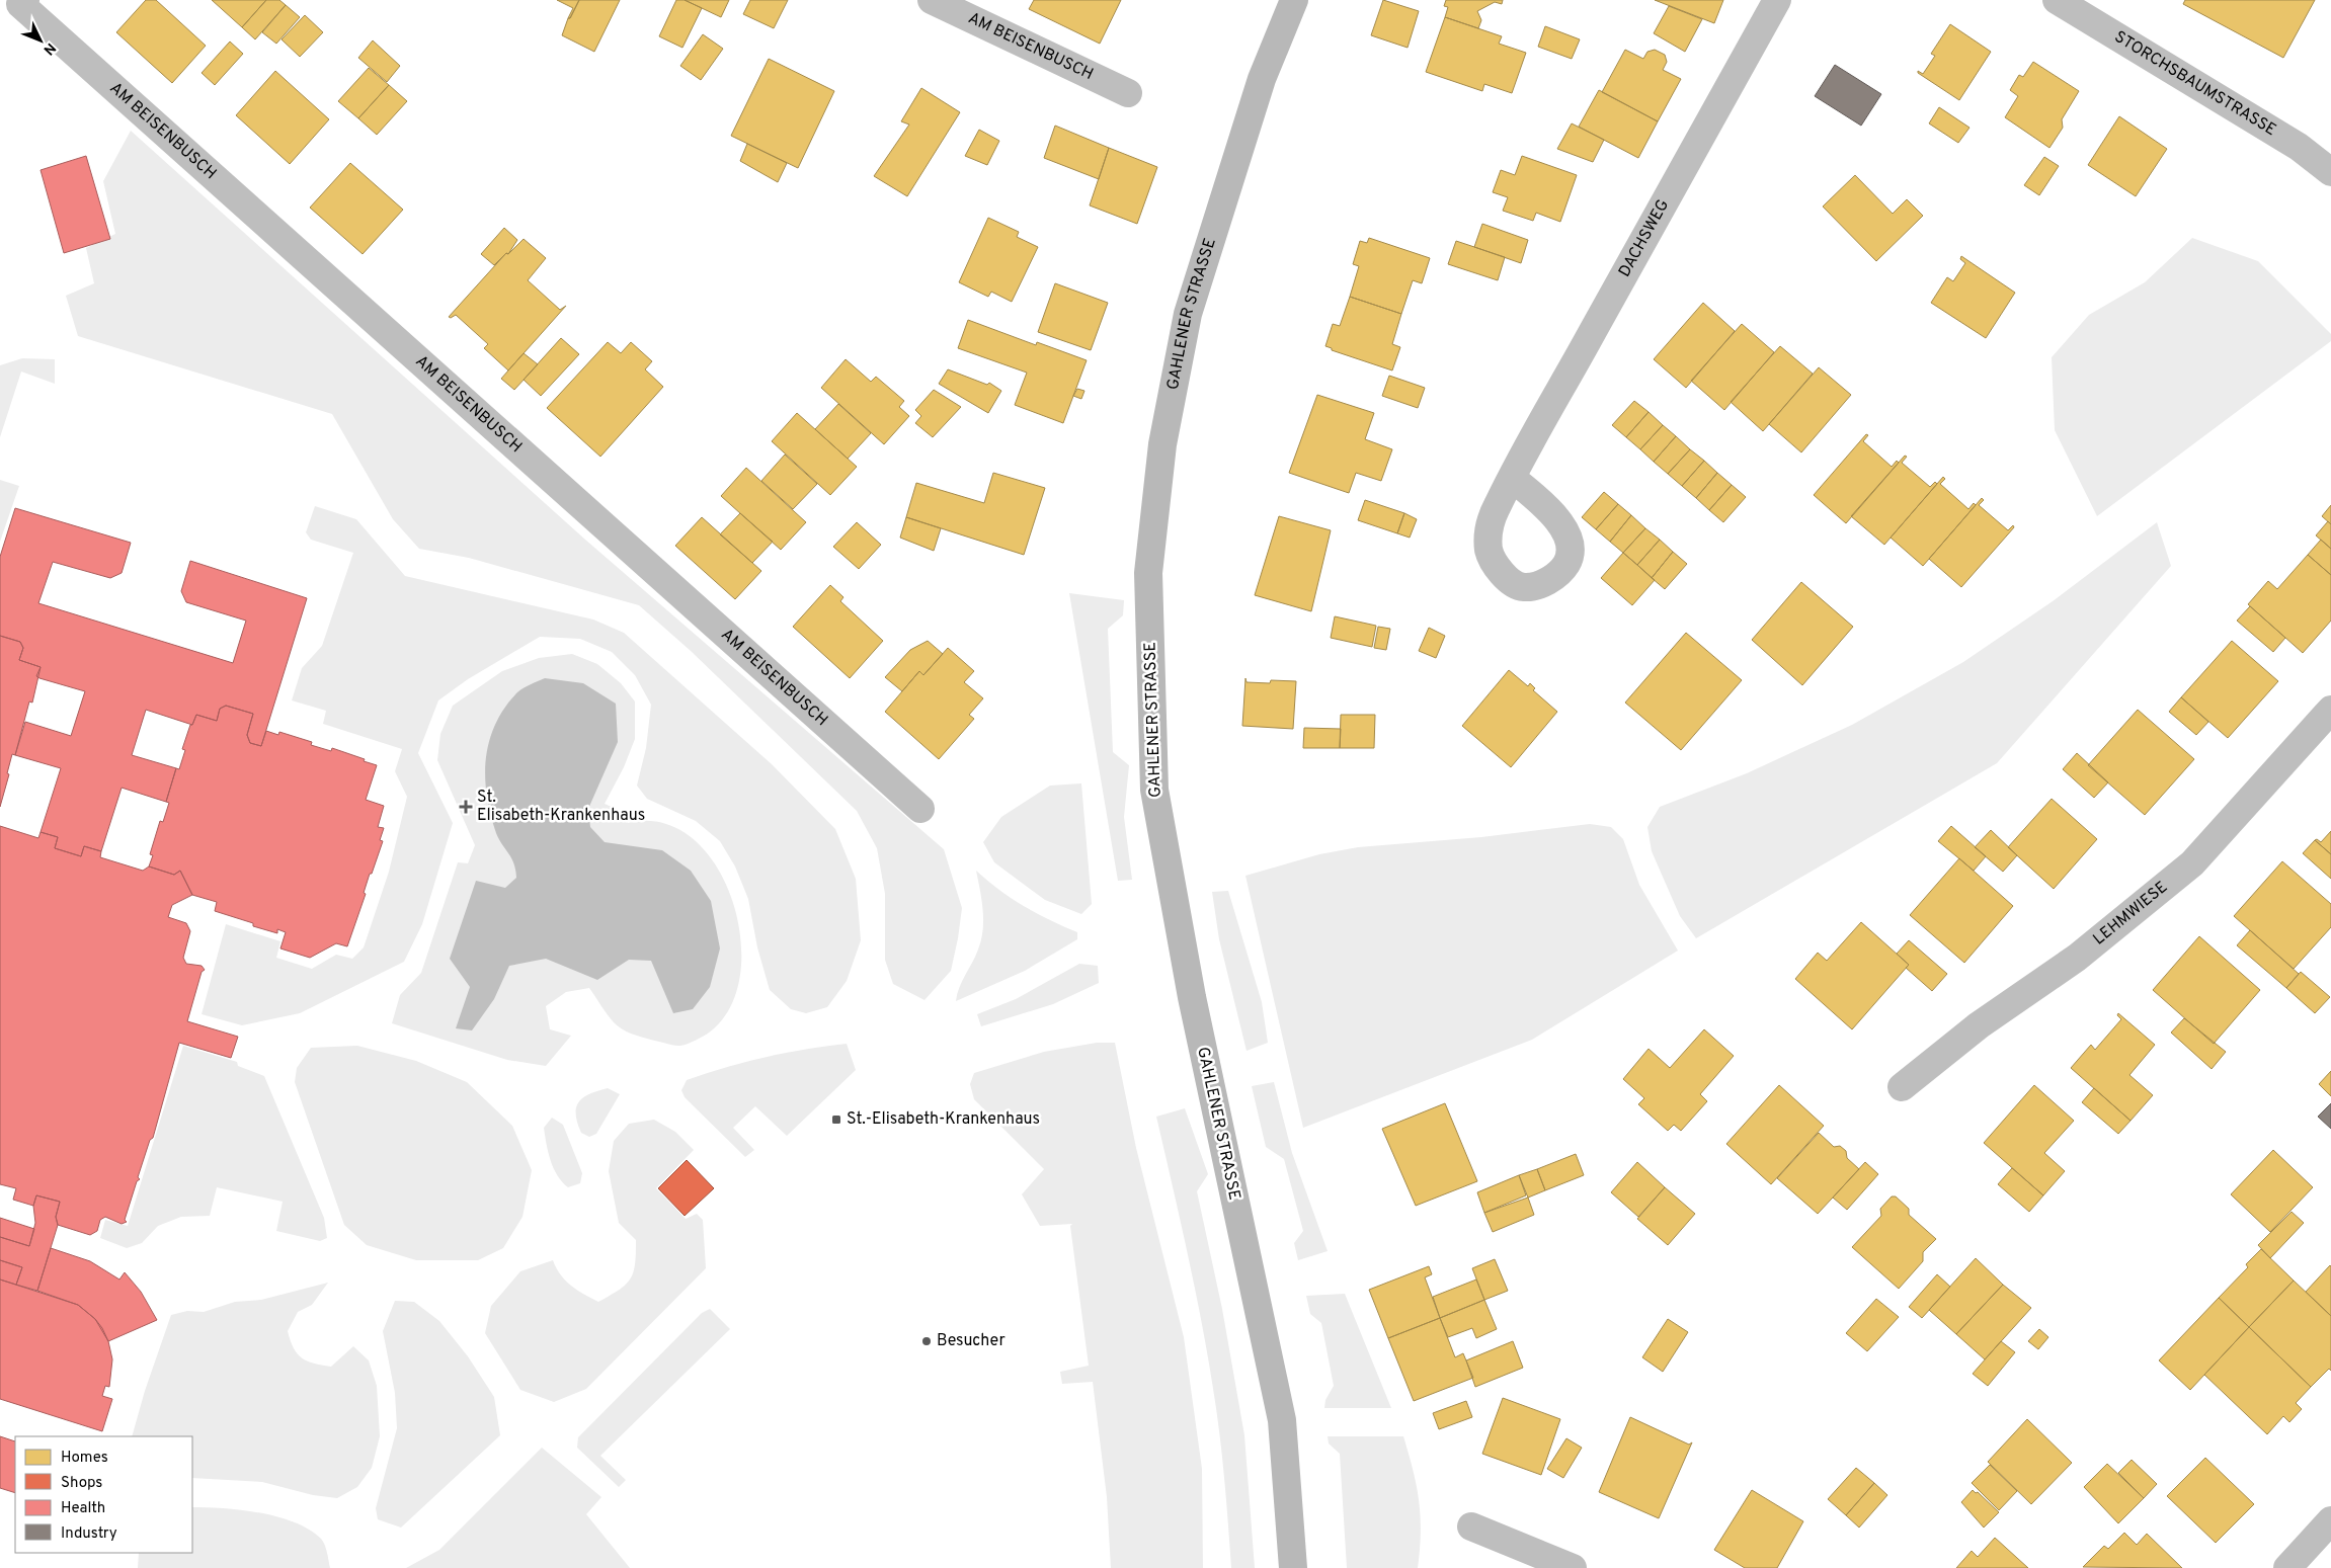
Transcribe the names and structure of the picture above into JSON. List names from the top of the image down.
{
  "streets": {
    "main road": ["GAHLENER STRASSE"],
    "street": [
      "AM BEISENBUSCH",
      "STORCHSBAUMSTRASSE",
      "DACHSWEG",
      "LEHMWIESE"
    ]
  },
  "places": {
    "health": ["St. Elisabeth-Krankenhaus"],
    "transit": ["St.-Elisabeth-Krankenhaus"],
    "other": ["Besucher"]
  },
  "legend": [
    "Homes",
    "Shops",
    "Health",
    "Industry"
  ],
  "north": "bottom right"
}
